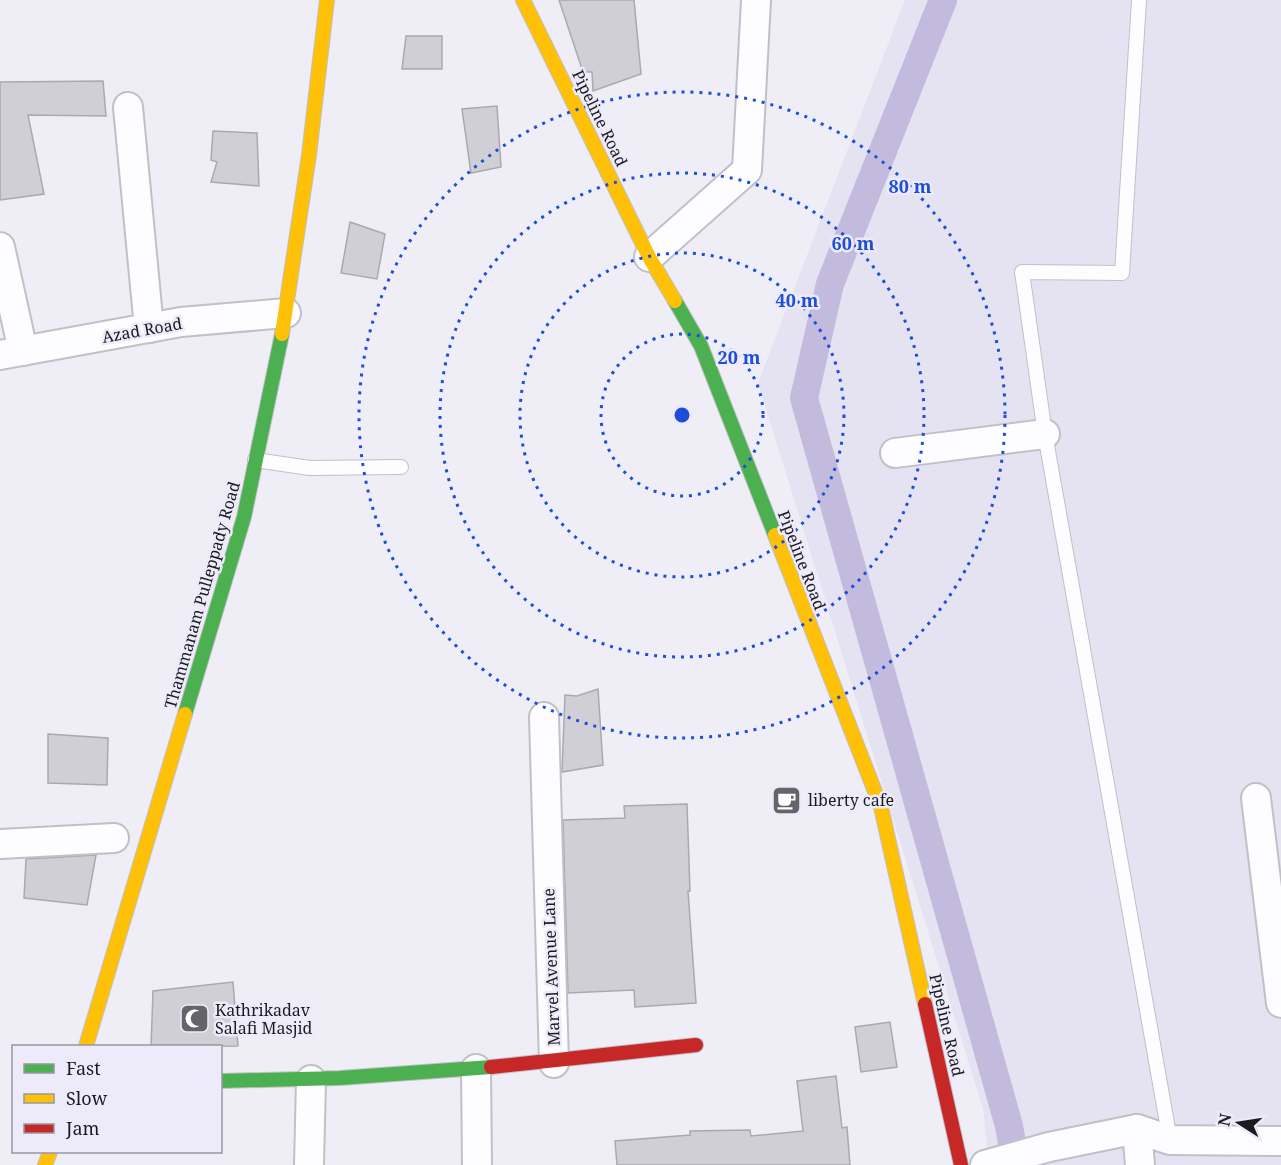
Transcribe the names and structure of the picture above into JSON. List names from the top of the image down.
{
  "streets": {
    "street": [
      "Pipeline Road",
      "Azad Road",
      "Thammanam Pulleppady Road",
      "Marvel Avenue Lane"
    ]
  },
  "crossings": [
    ["Azad Road", "Thammanam Pulleppady Road"]
  ],
  "places": {
    "cafe": ["liberty cafe"],
    "mosque": ["Kathrikadav Salafi Masjid"]
  },
  "legend": ["Fast", "Slow", "Jam"],
  "north": "left",
  "rings": [
    "80 m",
    "60 m",
    "40 m",
    "20 m"
  ]
}
